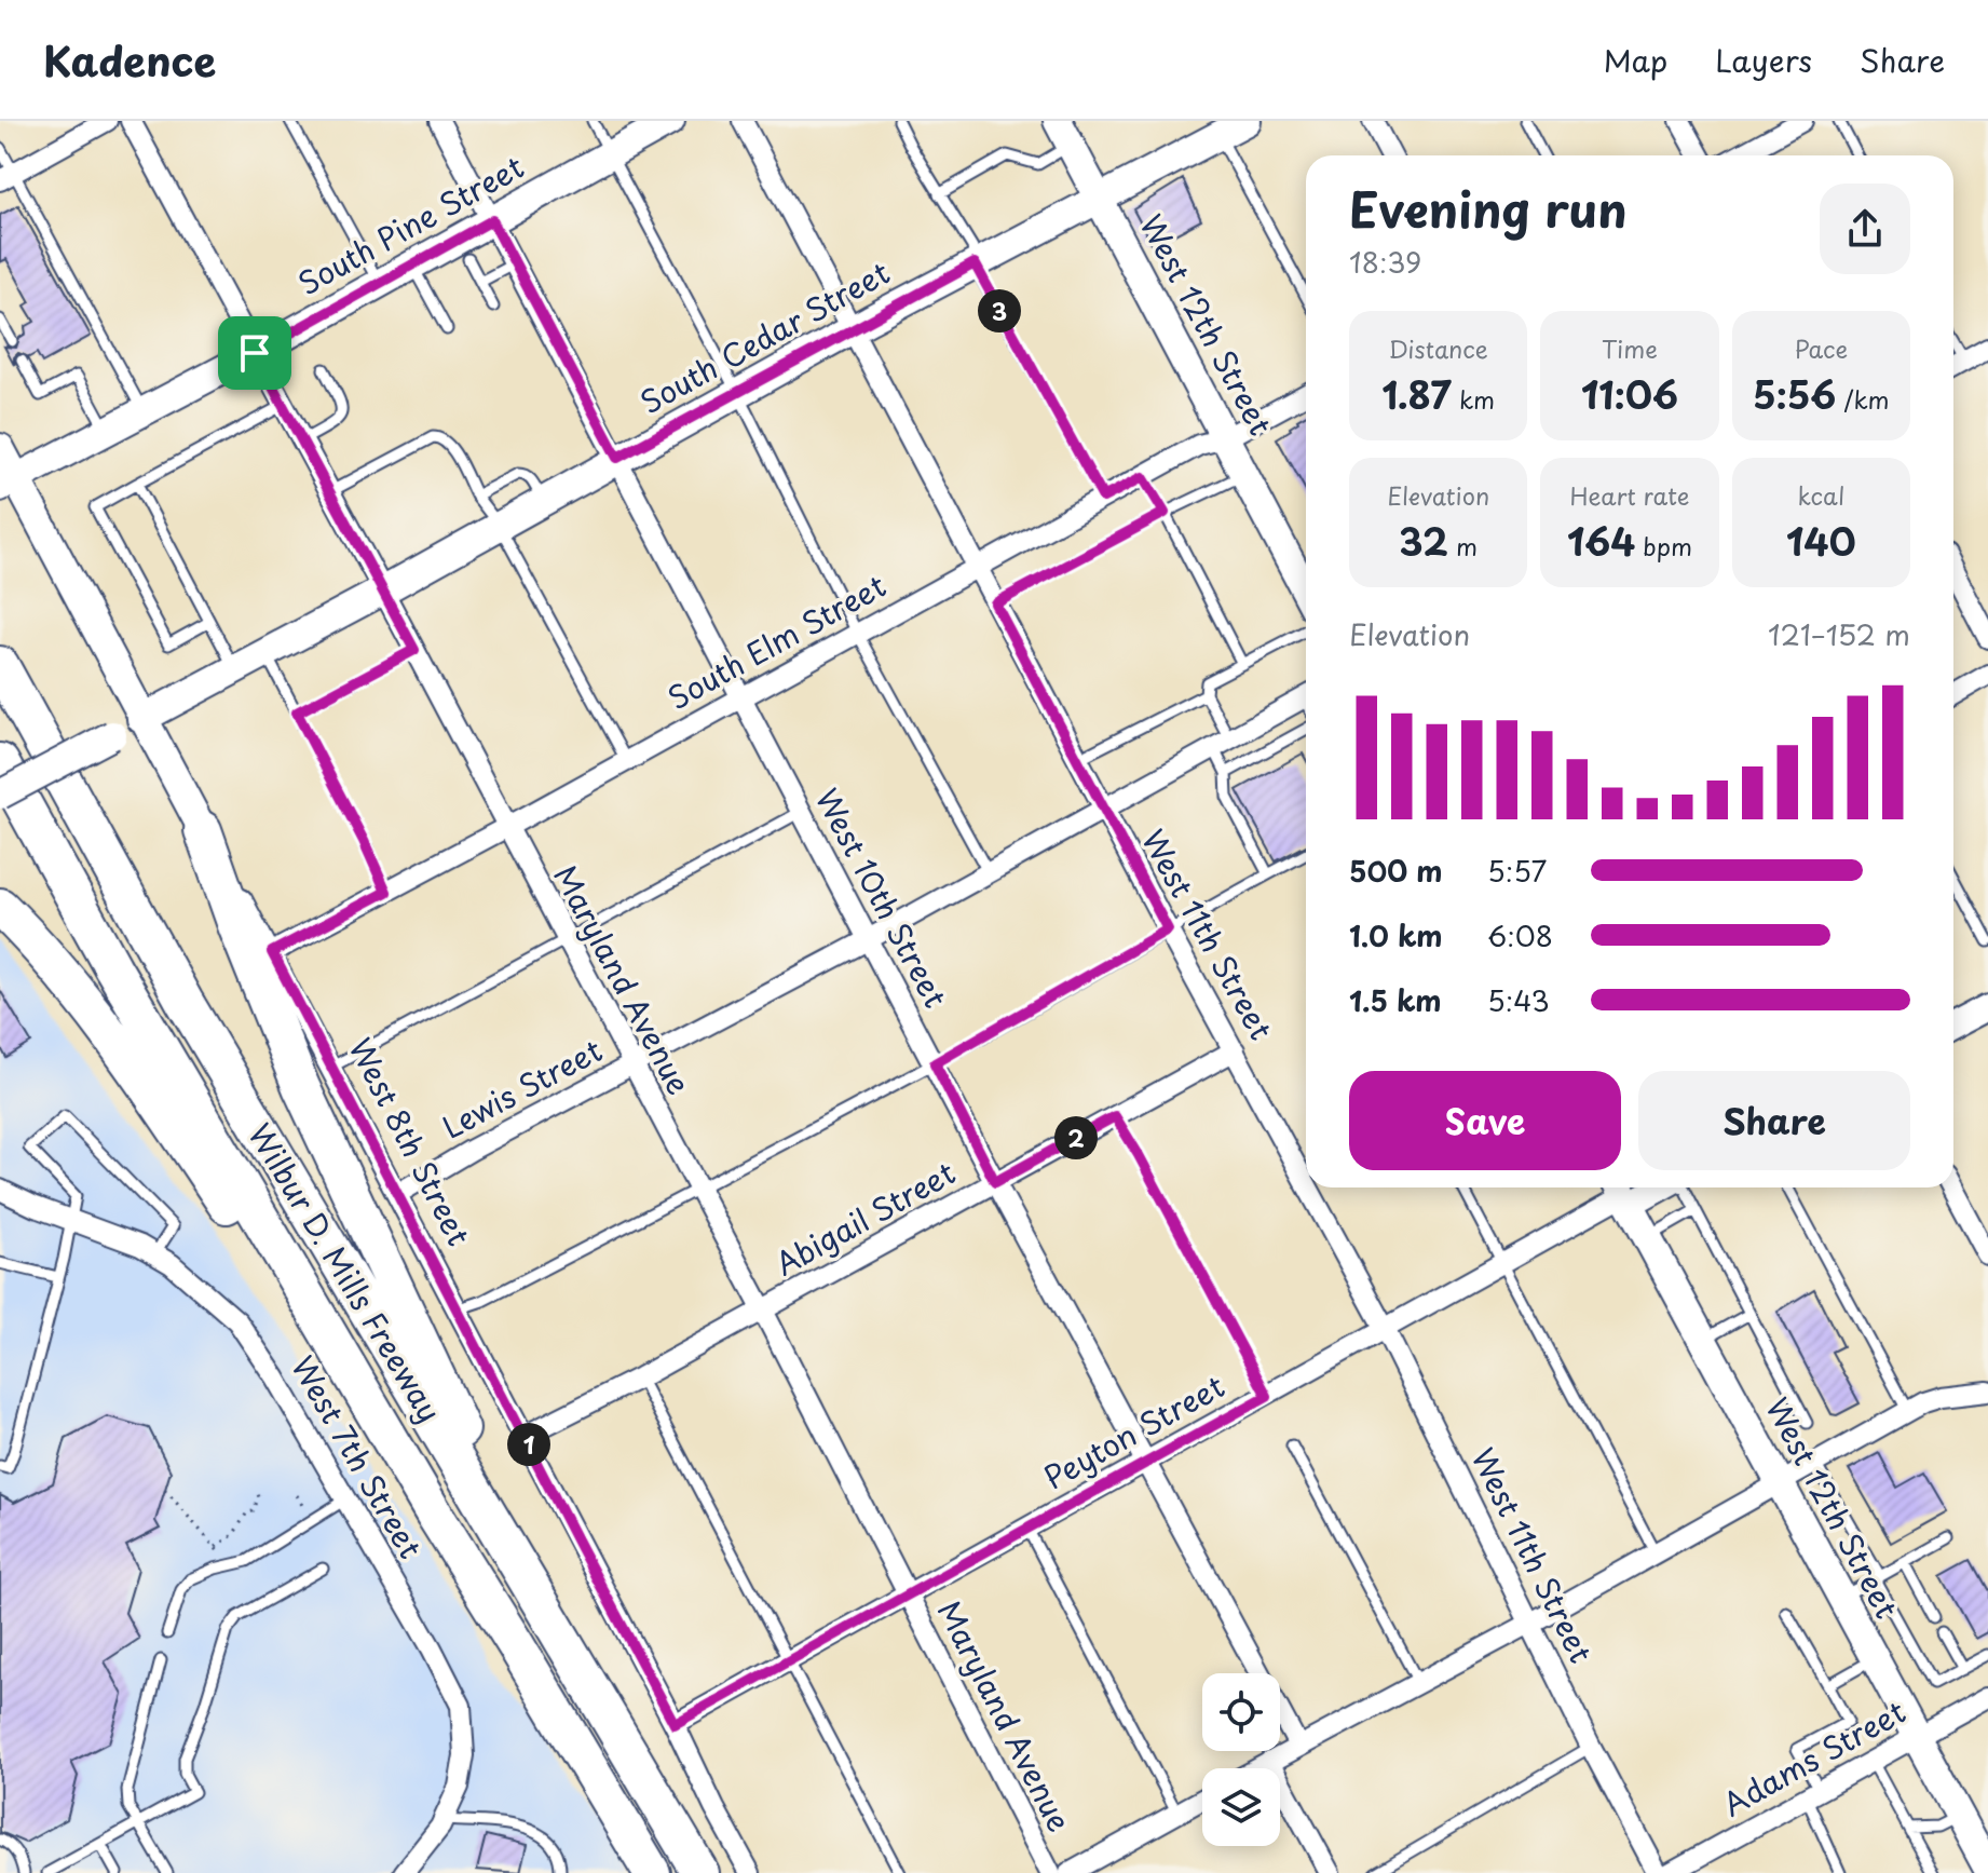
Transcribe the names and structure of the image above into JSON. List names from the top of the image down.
{
  "streets": {
    "highway": ["Wilbur D. Mills Freeway"],
    "main road": [
      "South Pine Street",
      "West 12th Street",
      "South Cedar Street",
      "West 8th Street"
    ],
    "street": [
      "South Elm Street",
      "West 10th Street",
      "West 11th Street",
      "Maryland Avenue",
      "Lewis Street",
      "Abigail Street",
      "Peyton Street",
      "West 7th Street",
      "Adams Street"
    ]
  },
  "crossings": [
    ["South Pine Street", "West 10th Street"],
    ["South Pine Street", "Maryland Avenue"],
    ["South Pine Street", "West 8th Street"],
    ["West 12th Street", "South Cedar Street"],
    ["West 12th Street", "South Elm Street"],
    ["West 12th Street", "Peyton Street"],
    ["West 12th Street", "Adams Street"],
    ["South Cedar Street", "West 10th Street"],
    ["South Cedar Street", "West 11th Street"],
    ["South Cedar Street", "Maryland Avenue"],
    ["South Cedar Street", "West 8th Street"],
    ["South Elm Street", "West 10th Street"],
    ["South Elm Street", "West 11th Street"],
    ["South Elm Street", "Maryland Avenue"],
    ["South Elm Street", "West 8th Street"],
    ["West 10th Street", "Lewis Street"],
    ["West 10th Street", "Abigail Street"],
    ["West 10th Street", "Peyton Street"],
    ["West 11th Street", "Lewis Street"],
    ["West 11th Street", "Abigail Street"],
    ["West 11th Street", "Peyton Street"],
    ["Maryland Avenue", "Lewis Street"],
    ["Maryland Avenue", "Abigail Street"],
    ["Maryland Avenue", "Peyton Street"],
    ["Lewis Street", "West 8th Street"],
    ["West 8th Street", "Abigail Street"],
    ["West 8th Street", "Peyton Street"]
  ],
  "page": {
    "header": "Kadence",
    "nav": ["Map", "Layers", "Share"],
    "heading": ["Evening run", "18:39"],
    "pins": ["3", "2", "1"],
    "stats": [
      ["Distance", "1.87 km"],
      ["Time", "11:06"],
      ["Pace", "5:56 /km"],
      ["Elevation", "32 m"],
      ["Heart rate", "164 bpm"],
      ["kcal", "140"]
    ],
    "chart": ["Elevation", "121–152 m"],
    "list": [
      {
        "name": "500 m",
        "note": "5:57"
      },
      {
        "name": "1.0 km",
        "note": "6:08"
      },
      {
        "name": "1.5 km",
        "note": "5:43"
      }
    ],
    "buttons": ["Save", "Share"]
  }
}
